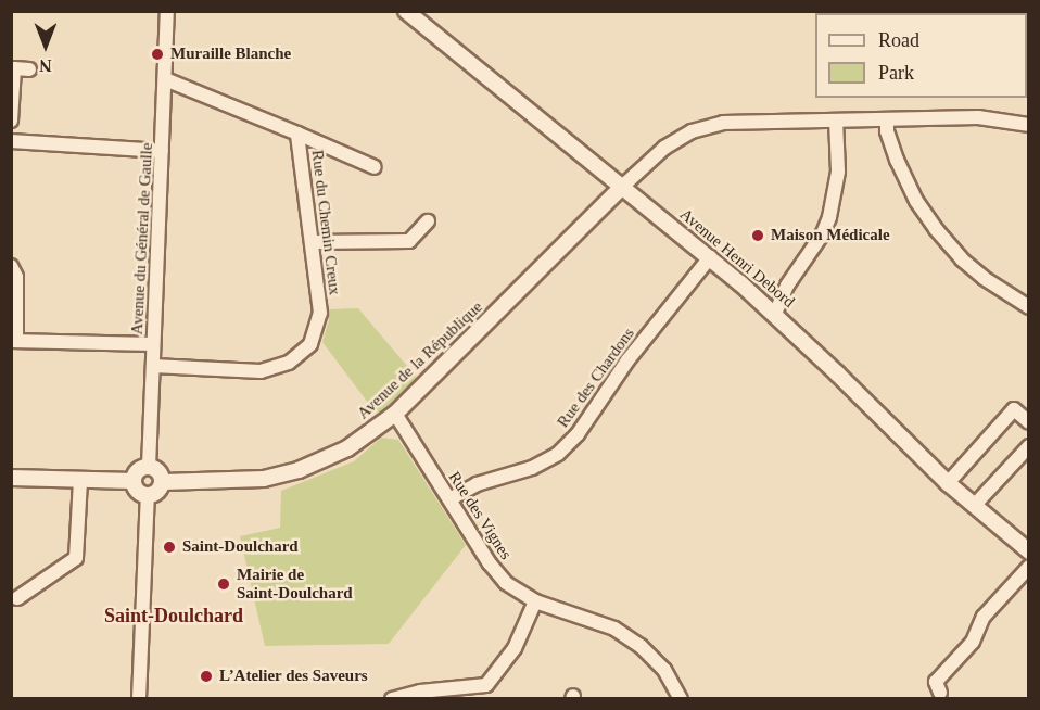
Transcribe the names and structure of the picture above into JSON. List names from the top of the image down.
{
  "streets": {
    "street": [
      "Rue du Chemin Creux",
      "Avenue du Général de Gaulle",
      "Avenue Henri Debord",
      "Avenue de la République",
      "Rue des Chardons",
      "Rue des Vignes"
    ]
  },
  "crossings": [
    ["Rue du Chemin Creux", "Avenue du Général de Gaulle"],
    ["Avenue du Général de Gaulle", "Avenue de la République"],
    ["Avenue Henri Debord", "Avenue de la République"],
    ["Avenue Henri Debord", "Rue des Chardons"],
    ["Avenue de la République", "Rue des Vignes"],
    ["Rue des Chardons", "Rue des Vignes"]
  ],
  "districts": ["Saint-Doulchard"],
  "places": [
    "Muraille Blanche",
    "Maison Médicale",
    "Saint-Doulchard",
    "Mairie de Saint-Doulchard",
    "L’Atelier des Saveurs"
  ],
  "legend": ["Road", "Park"],
  "north": "bottom"
}
